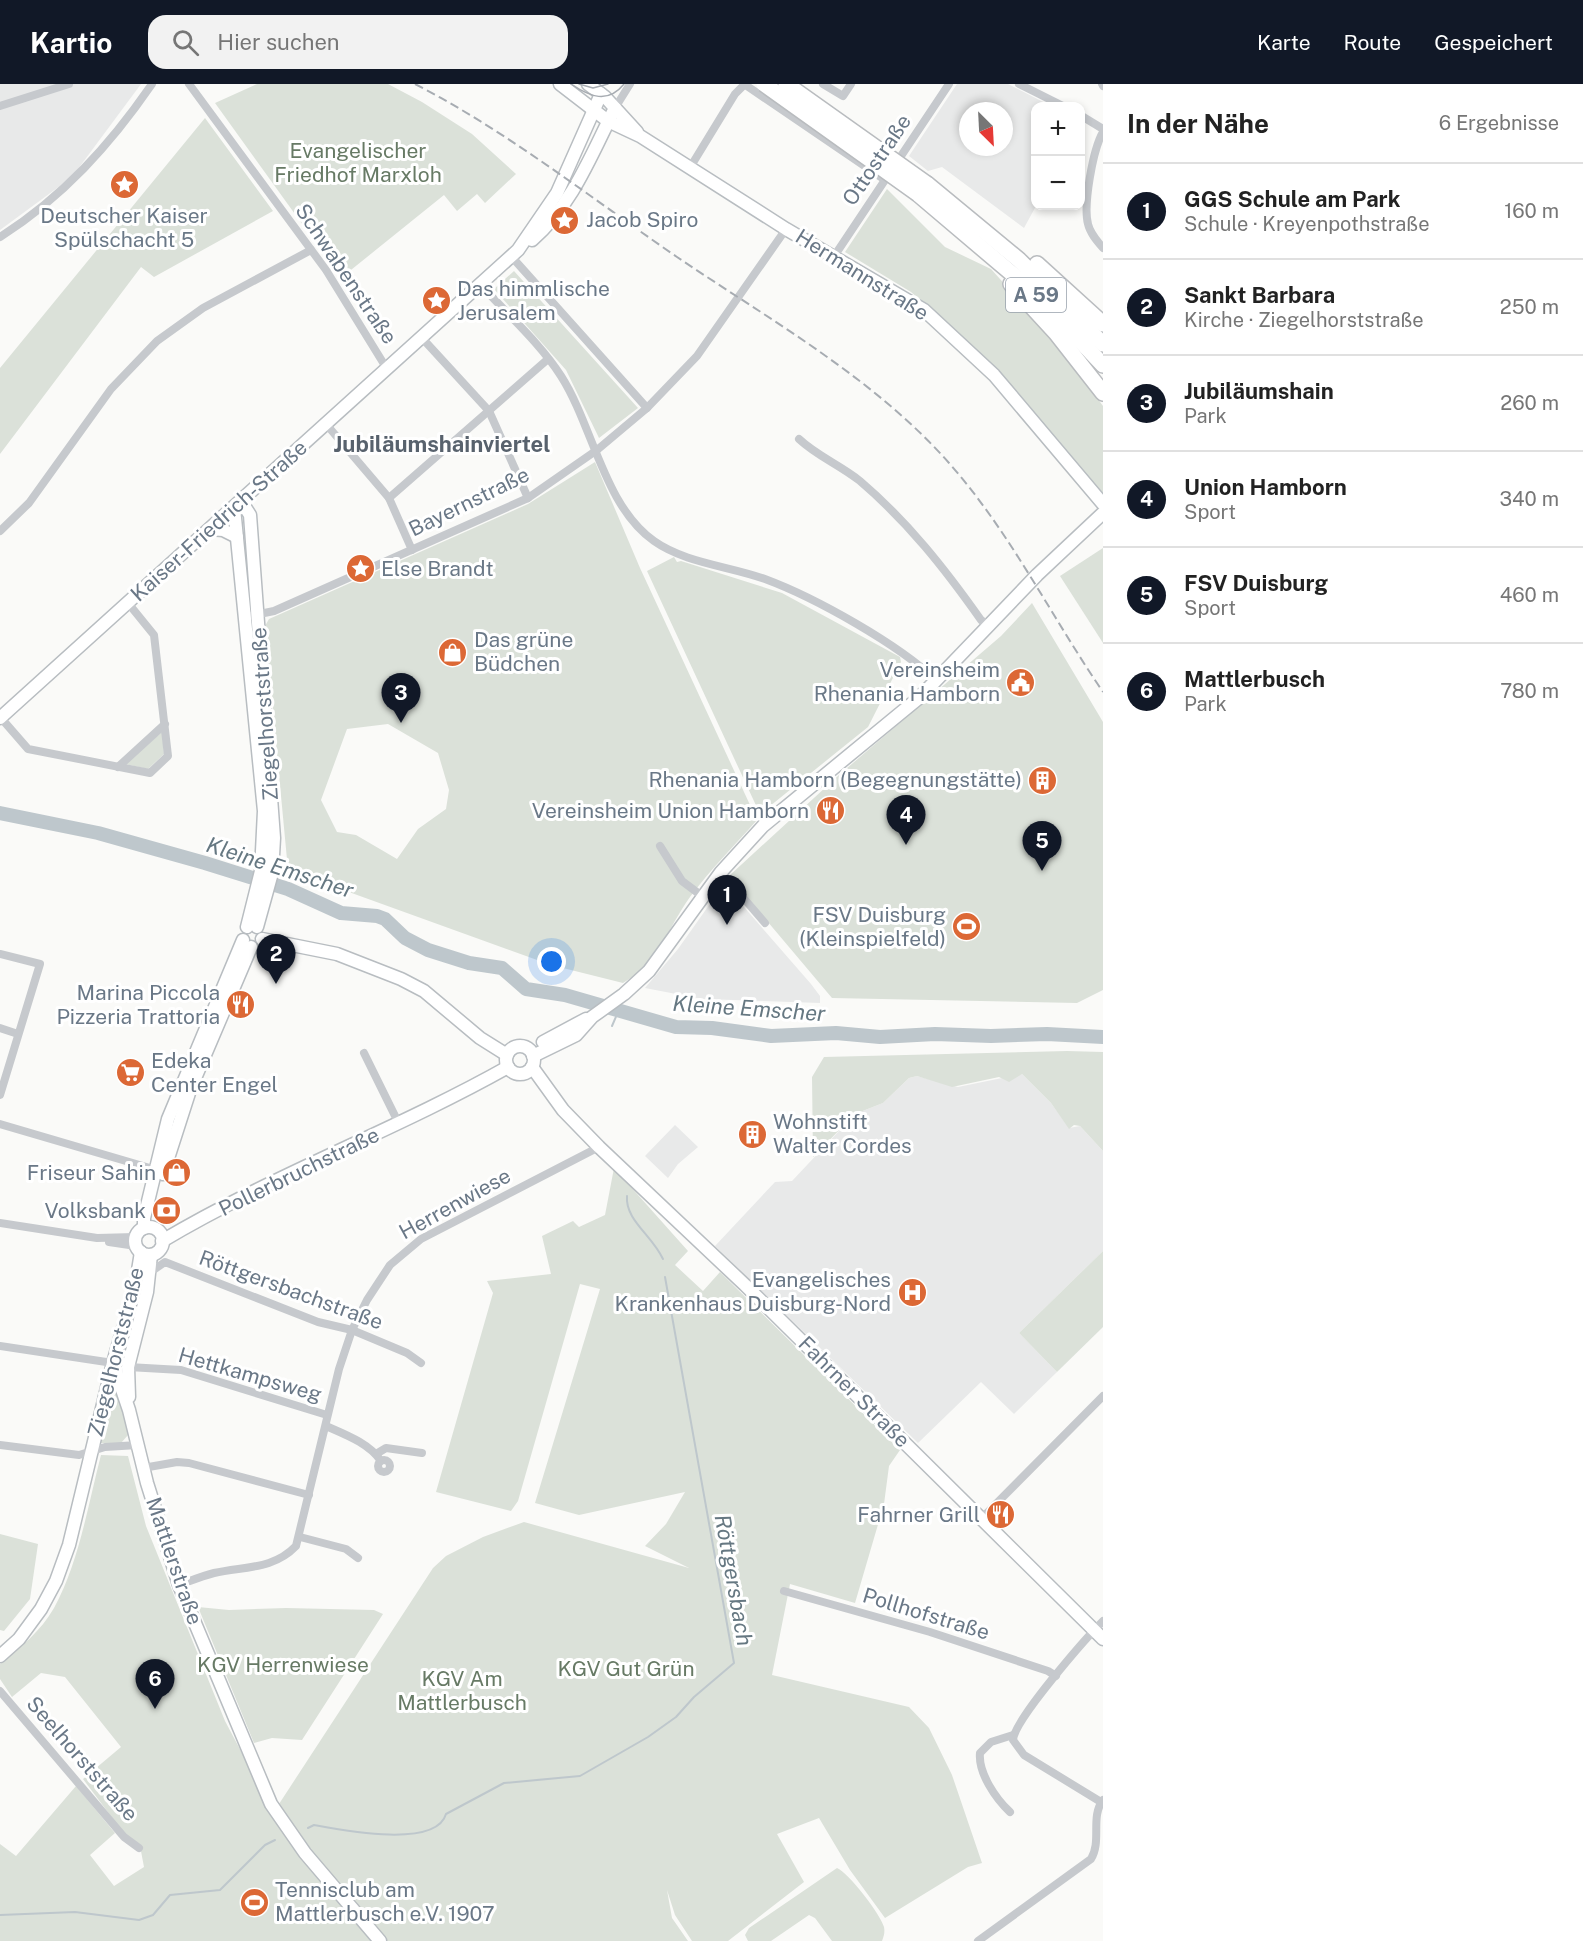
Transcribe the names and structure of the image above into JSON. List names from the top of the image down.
{
  "streets": {
    "highway": ["A 59"],
    "street": [
      "Ottostraße",
      "Schwabenstraße",
      "Hermannstraße",
      "Bayernstraße",
      "Kaiser-Friedrich-Straße",
      "Ziegelhorststraße",
      "Pollerbruchstraße",
      "Herrenwiese",
      "Röttgersbachstraße",
      "Hettkampsweg",
      "Fahrner Straße",
      "Mattlerstraße",
      "Pollhofstraße",
      "Seelhorststraße"
    ]
  },
  "crossings": [
    ["Ottostraße", "Hermannstraße"],
    ["Schwabenstraße", "Kaiser-Friedrich-Straße"],
    ["Hermannstraße", "Bayernstraße"],
    ["Hermannstraße", "Kaiser-Friedrich-Straße"],
    ["Bayernstraße", "Ziegelhorststraße"],
    ["Kaiser-Friedrich-Straße", "Ziegelhorststraße"],
    ["Ziegelhorststraße", "Pollerbruchstraße"],
    ["Ziegelhorststraße", "Mattlerstraße"],
    ["Pollerbruchstraße", "Mattlerstraße"],
    ["Herrenwiese", "Röttgersbachstraße"],
    ["Herrenwiese", "Hettkampsweg"],
    ["Herrenwiese", "Fahrner Straße"],
    ["Herrenwiese", "Mattlerstraße"],
    ["Röttgersbachstraße", "Mattlerstraße"],
    ["Hettkampsweg", "Mattlerstraße"]
  ],
  "districts": ["Jubiläumshainviertel"],
  "water": ["Kleine Emscher", "Röttgersbach"],
  "parks": [
    "Evangelischer Friedhof Marxloh",
    "KGV Herrenwiese",
    "KGV Gut Grün",
    "KGV Am Mattlerbusch"
  ],
  "places": {
    "place": [
      "Deutscher Kaiser Spülschacht 5",
      "Jacob Spiro",
      "Das himmlische Jerusalem",
      "Else Brandt"
    ],
    "shop": ["Das grüne Büdchen", "Friseur Sahin"],
    "public building": ["Vereinsheim Rhenania Hamborn"],
    "building": ["Rhenania Hamborn (Begegnungstätte)", "Wohnstift Walter Cordes"],
    "restaurant": ["Vereinsheim Union Hamborn", "Marina Piccola Pizzeria Trattoria", "Fahrner Grill"],
    "sports": ["FSV Duisburg (Kleinspielfeld)", "Tennisclub am Mattlerbusch e.V. 1907"],
    "supermarket": ["Edeka Center Engel"],
    "bank": ["Volksbank"],
    "hospital": ["Evangelisches Krankenhaus Duisburg-Nord"]
  },
  "north": "bottom right",
  "page": {
    "header": "Kartio",
    "search": "Hier suchen",
    "nav": ["Karte", "Route", "Gespeichert"],
    "heading": ["In der Nähe", "6 Ergebnisse"],
    "map_buttons": ["+", "−"],
    "list": [
      {
        "mark": "1",
        "name": "GGS Schule am Park",
        "note": "Schule · Kreyenpothstraße",
        "value": "160 m"
      },
      {
        "mark": "2",
        "name": "Sankt Barbara",
        "note": "Kirche · Ziegelhorststraße",
        "value": "250 m"
      },
      {
        "mark": "3",
        "name": "Jubiläumshain",
        "note": "Park",
        "value": "260 m"
      },
      {
        "mark": "4",
        "name": "Union Hamborn",
        "note": "Sport",
        "value": "340 m"
      },
      {
        "mark": "5",
        "name": "FSV Duisburg",
        "note": "Sport",
        "value": "460 m"
      },
      {
        "mark": "6",
        "name": "Mattlerbusch",
        "note": "Park",
        "value": "780 m"
      }
    ],
    "pins": [
      "3",
      "4",
      "5",
      "1",
      "2",
      "6"
    ]
  }
}
